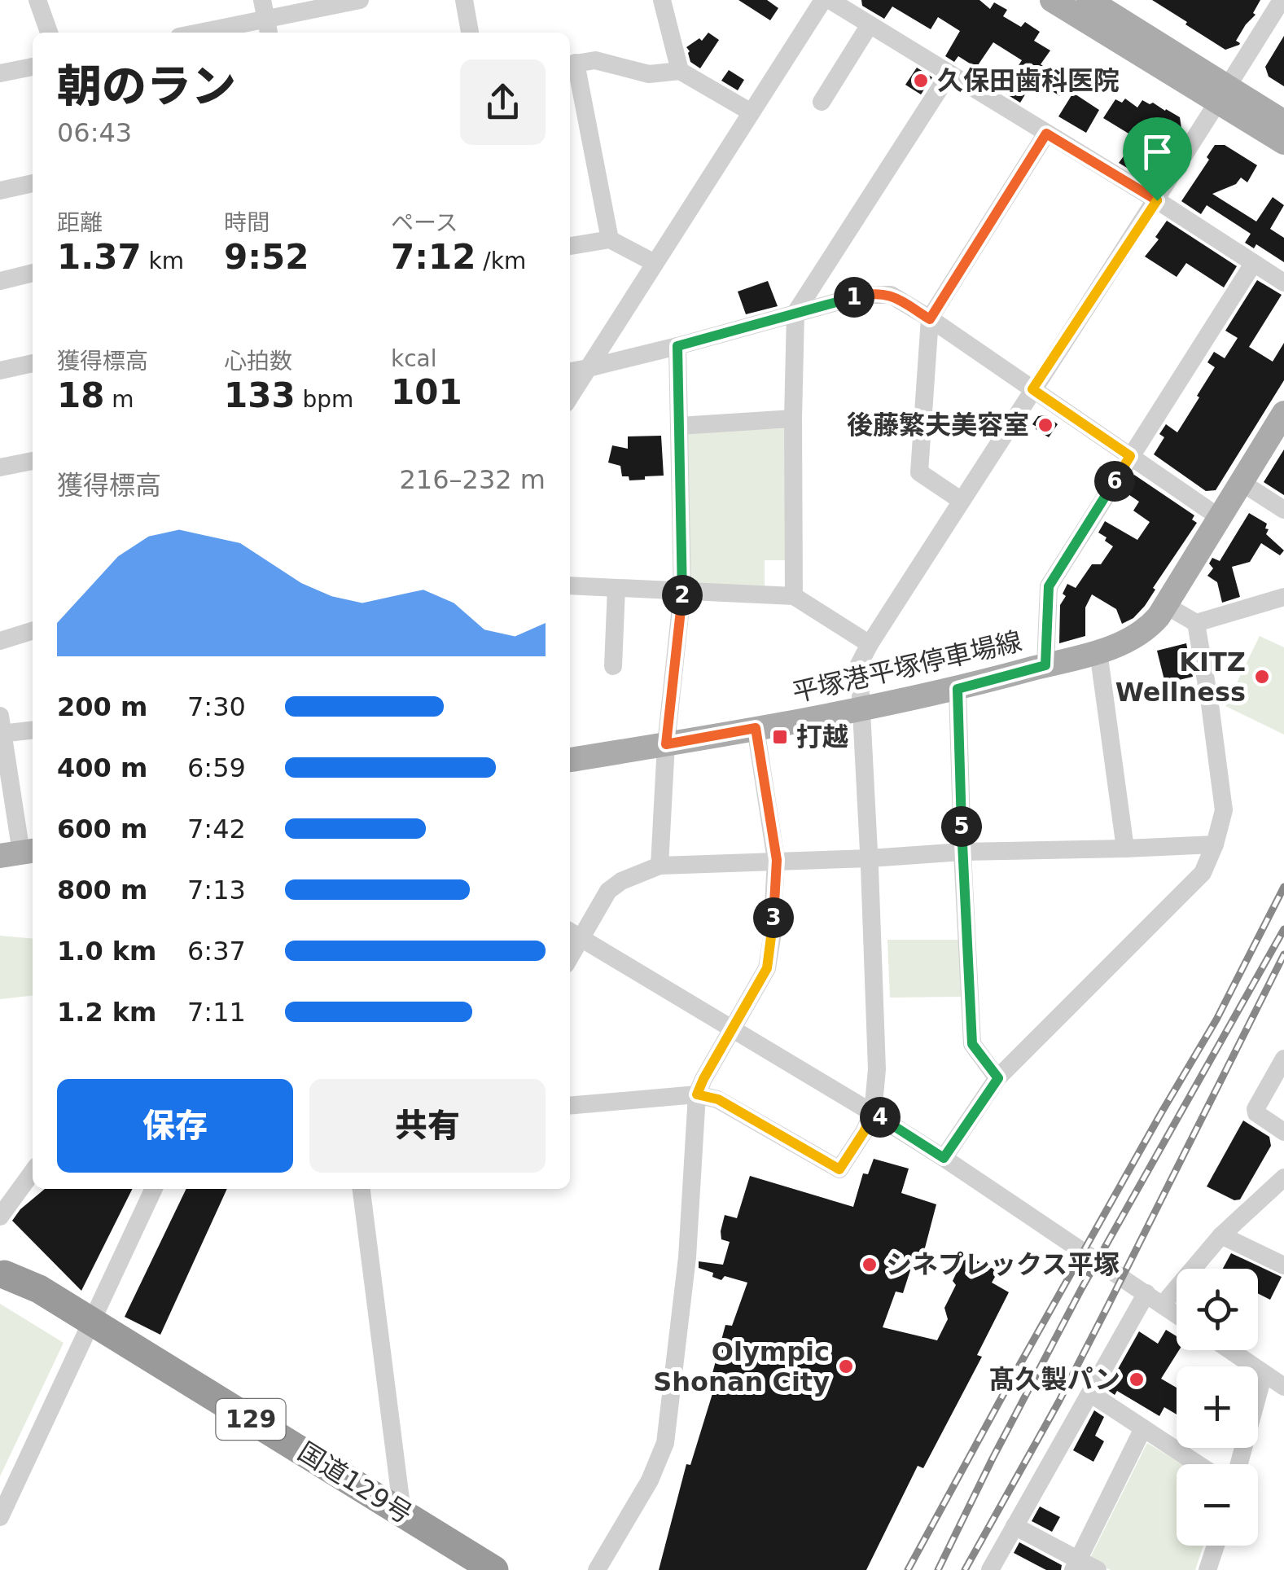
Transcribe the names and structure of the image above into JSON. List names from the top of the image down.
{
  "streets": {
    "highway": ["129", "国道129号"],
    "main road": ["平塚港平塚停車場線"]
  },
  "places": {
    "other": [
      "久保田歯科医院",
      "後藤繁夫美容室",
      "KITZ Wellness",
      "シネプレックス平塚",
      "Olympic Shonan City",
      "髙久製パン"
    ],
    "transit": ["打越"]
  },
  "page": {
    "heading": ["朝のラン", "06:43"],
    "stats": [
      ["距離", "1.37 km"],
      ["時間", "9:52"],
      ["ペース", "7:12 /km"],
      ["獲得標高", "18 m"],
      ["心拍数", "133 bpm"],
      ["kcal", "101"]
    ],
    "pins": [
      "1",
      "6",
      "2",
      "5",
      "3",
      "4"
    ],
    "chart": ["獲得標高", "216–232 m"],
    "list": [
      {
        "name": "200 m",
        "note": "7:30"
      },
      {
        "name": "400 m",
        "note": "6:59"
      },
      {
        "name": "600 m",
        "note": "7:42"
      },
      {
        "name": "800 m",
        "note": "7:13"
      },
      {
        "name": "1.0 km",
        "note": "6:37"
      },
      {
        "name": "1.2 km",
        "note": "7:11"
      }
    ],
    "buttons": ["保存", "共有"],
    "map_buttons": ["+", "−"]
  }
}
